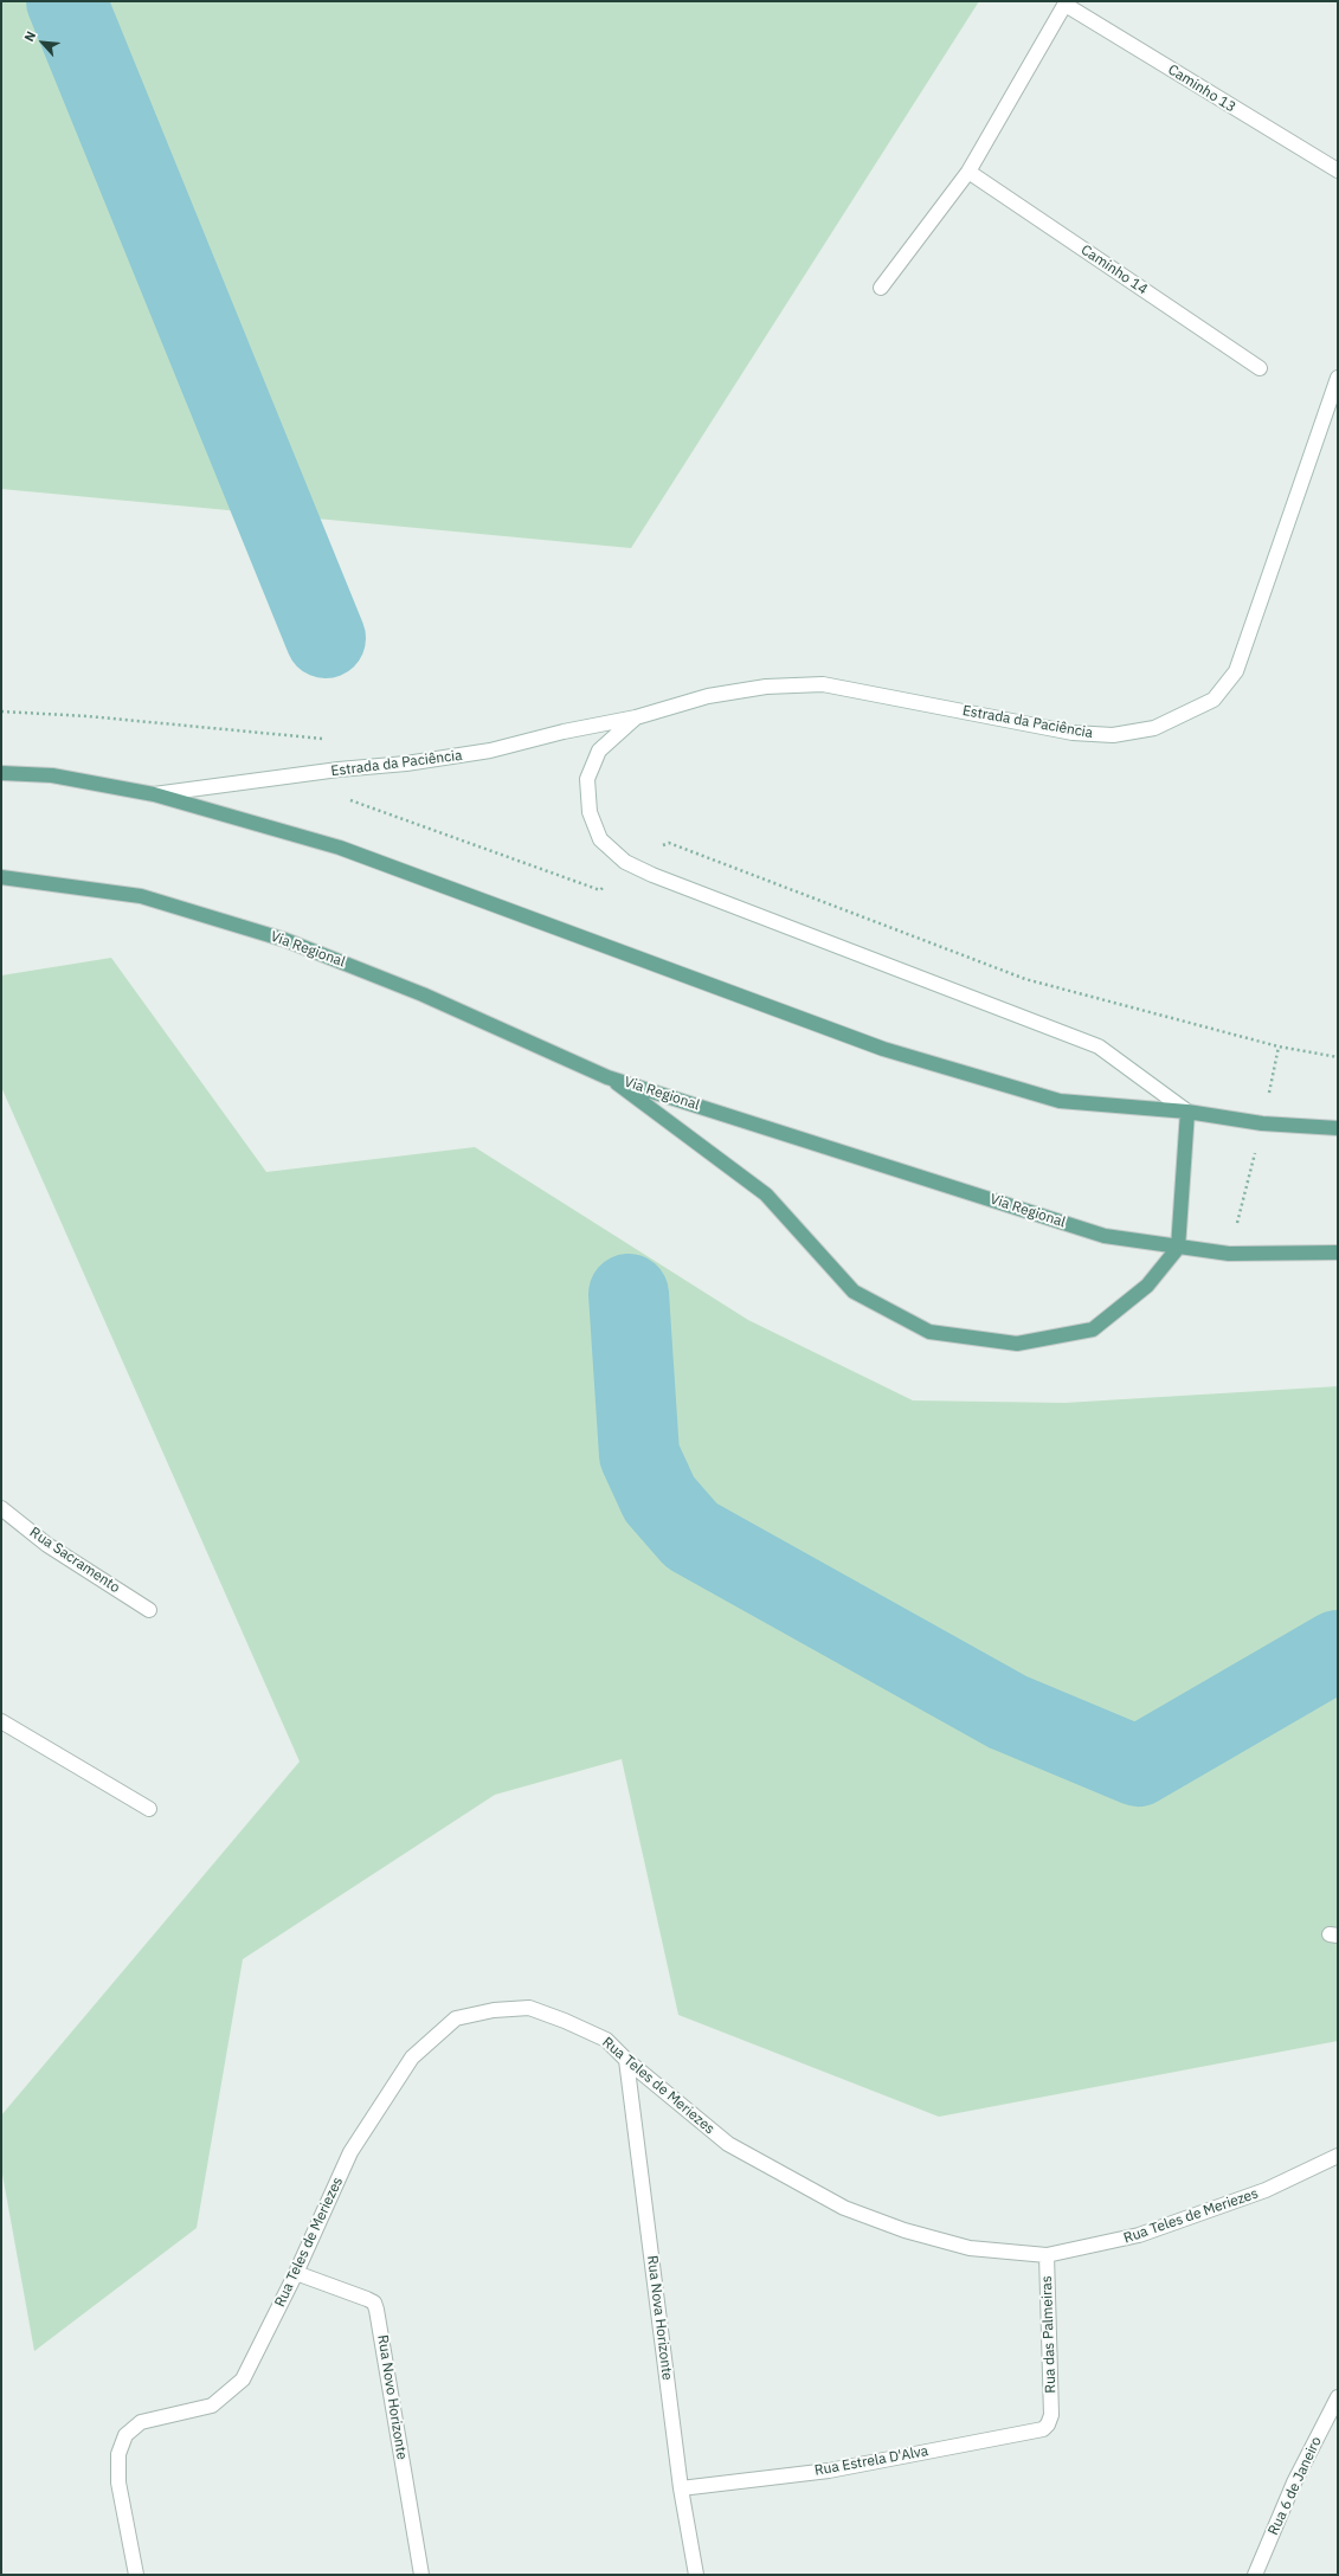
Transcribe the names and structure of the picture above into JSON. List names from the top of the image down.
{
  "streets": {
    "main road": ["Via Regional"],
    "street": [
      "Caminho 13",
      "Caminho 14",
      "Estrada da Paciência",
      "Rua Sacramento",
      "Rua Teles de Meriezes",
      "Rua Nova Horizonte",
      "Rua das Palmeiras",
      "Rua Novo Horizonte",
      "Rua Estrela D'Alva",
      "Rua 6 de Janeiro"
    ]
  },
  "crossings": [
    ["Rua Teles de Meriezes", "Rua Nova Horizonte"],
    ["Rua Teles de Meriezes", "Rua das Palmeiras"],
    ["Rua Teles de Meriezes", "Rua Novo Horizonte"],
    ["Rua Nova Horizonte", "Rua Estrela D'Alva"],
    ["Rua das Palmeiras", "Rua Estrela D'Alva"]
  ],
  "north": "top left"
}
